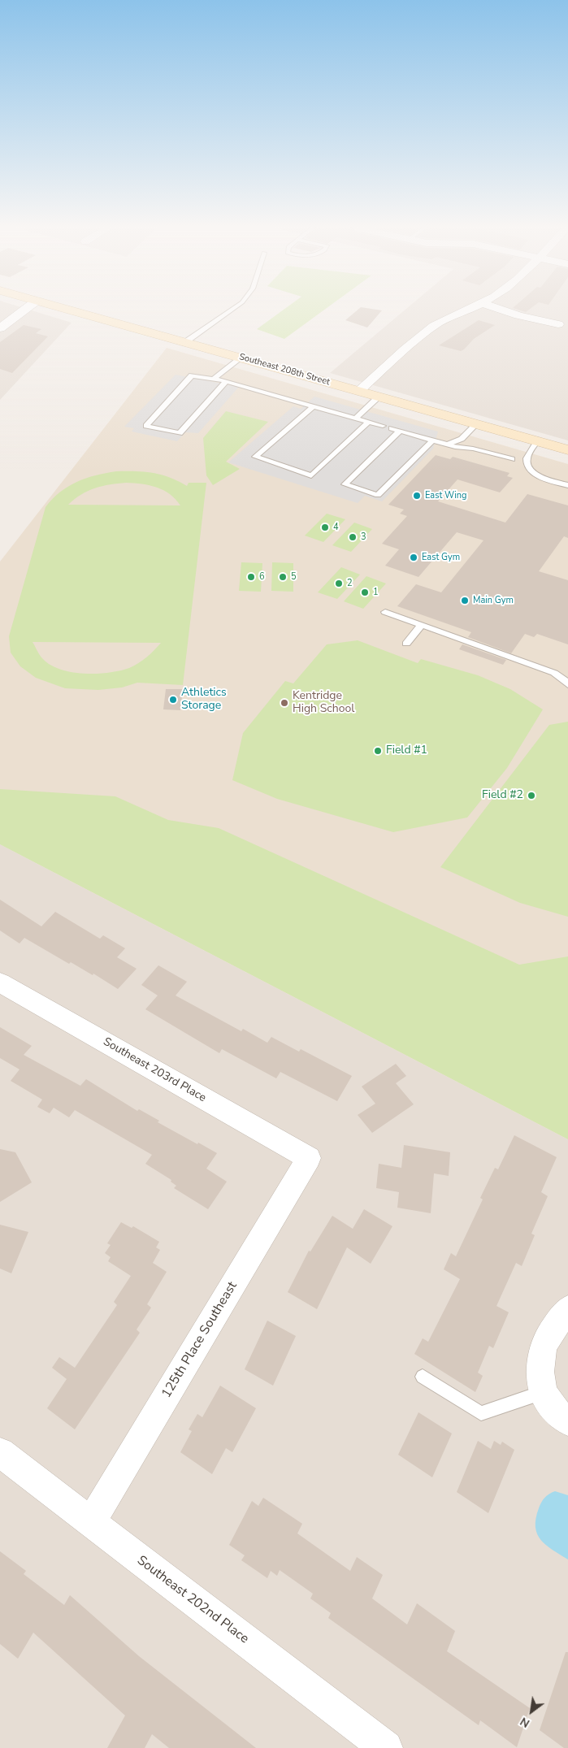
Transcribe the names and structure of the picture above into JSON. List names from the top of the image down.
{
  "streets": {
    "main road": ["Southeast 208th Street"],
    "street": ["Southeast 203rd Place", "125th Place Southeast", "Southeast 202nd Place"]
  },
  "crossings": [
    ["Southeast 203rd Place", "125th Place Southeast"],
    ["125th Place Southeast", "Southeast 202nd Place"]
  ],
  "places": [
    "East Wing",
    "4",
    "3",
    "East Gym",
    "6",
    "5",
    "2",
    "1",
    "Main Gym",
    "Athletics Storage",
    "Kentridge High School",
    "Field #1",
    "Field #2"
  ],
  "north": "bottom left"
}
